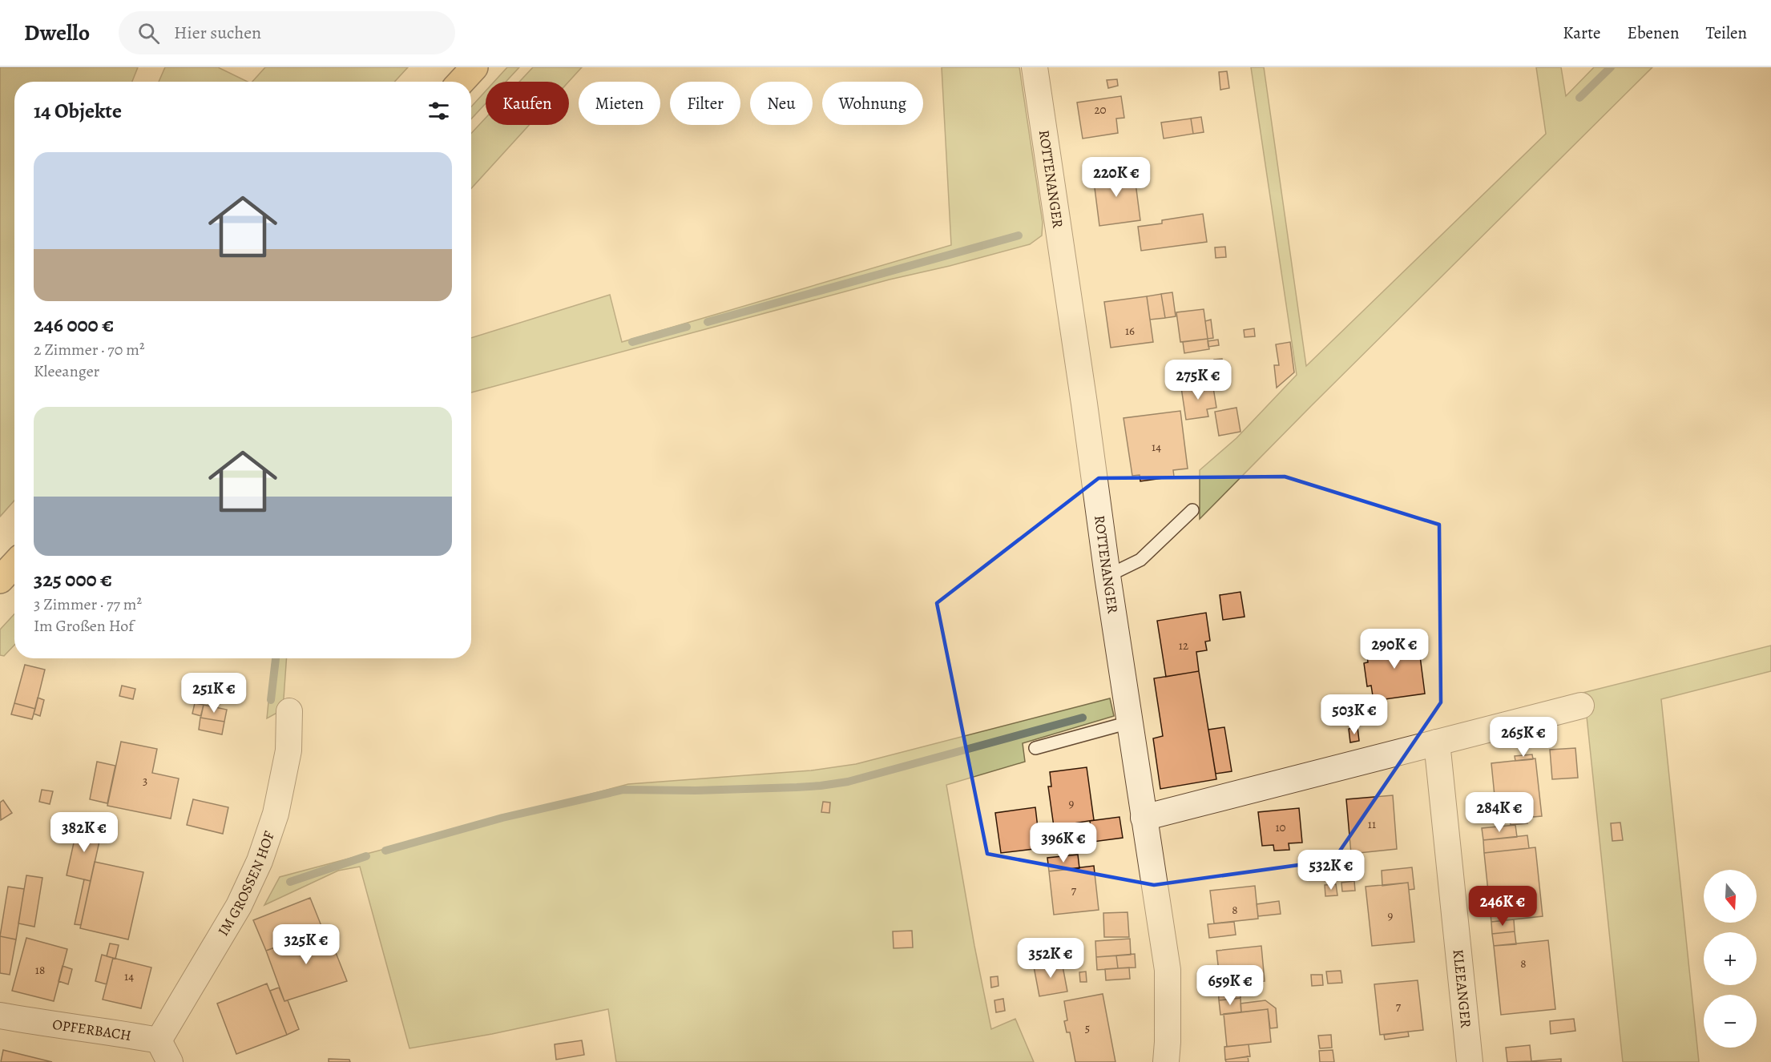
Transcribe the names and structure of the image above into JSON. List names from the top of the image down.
{
  "streets": {
    "street": [
      "ROTTENANGER",
      "IM GROSSEN HOF",
      "KLEEANGER",
      "OPFERBACH"
    ]
  },
  "crossings": [
    ["IM GROSSEN HOF", "OPFERBACH"]
  ],
  "house_numbers": [
    "20",
    "16",
    "14",
    "12",
    "3",
    "9",
    "11",
    "10",
    "7",
    "8",
    "9",
    "8",
    "18",
    "14",
    "7",
    "5"
  ],
  "north": "bottom",
  "page": {
    "header": "Dwello",
    "search": "Hier suchen",
    "nav": ["Karte", "Ebenen", "Teilen"],
    "chip": [
      "Kaufen",
      "Mieten",
      "Filter",
      "Neu",
      "Wohnung"
    ],
    "heading": "14 Objekte",
    "list": [
      {
        "name": "246 000 €",
        "note": "2 Zimmer · 70 m² · Kleeanger"
      },
      {
        "name": "325 000 €",
        "note": "3 Zimmer · 77 m² · Im Großen Hof"
      }
    ],
    "price": [
      "220K €",
      "275K €",
      "290K €",
      "251K €",
      "503K €",
      "265K €",
      "284K €",
      "382K €",
      "396K €",
      "532K €",
      "246K €",
      "325K €",
      "352K €",
      "659K €"
    ],
    "map_buttons": ["+", "−"]
  }
}
